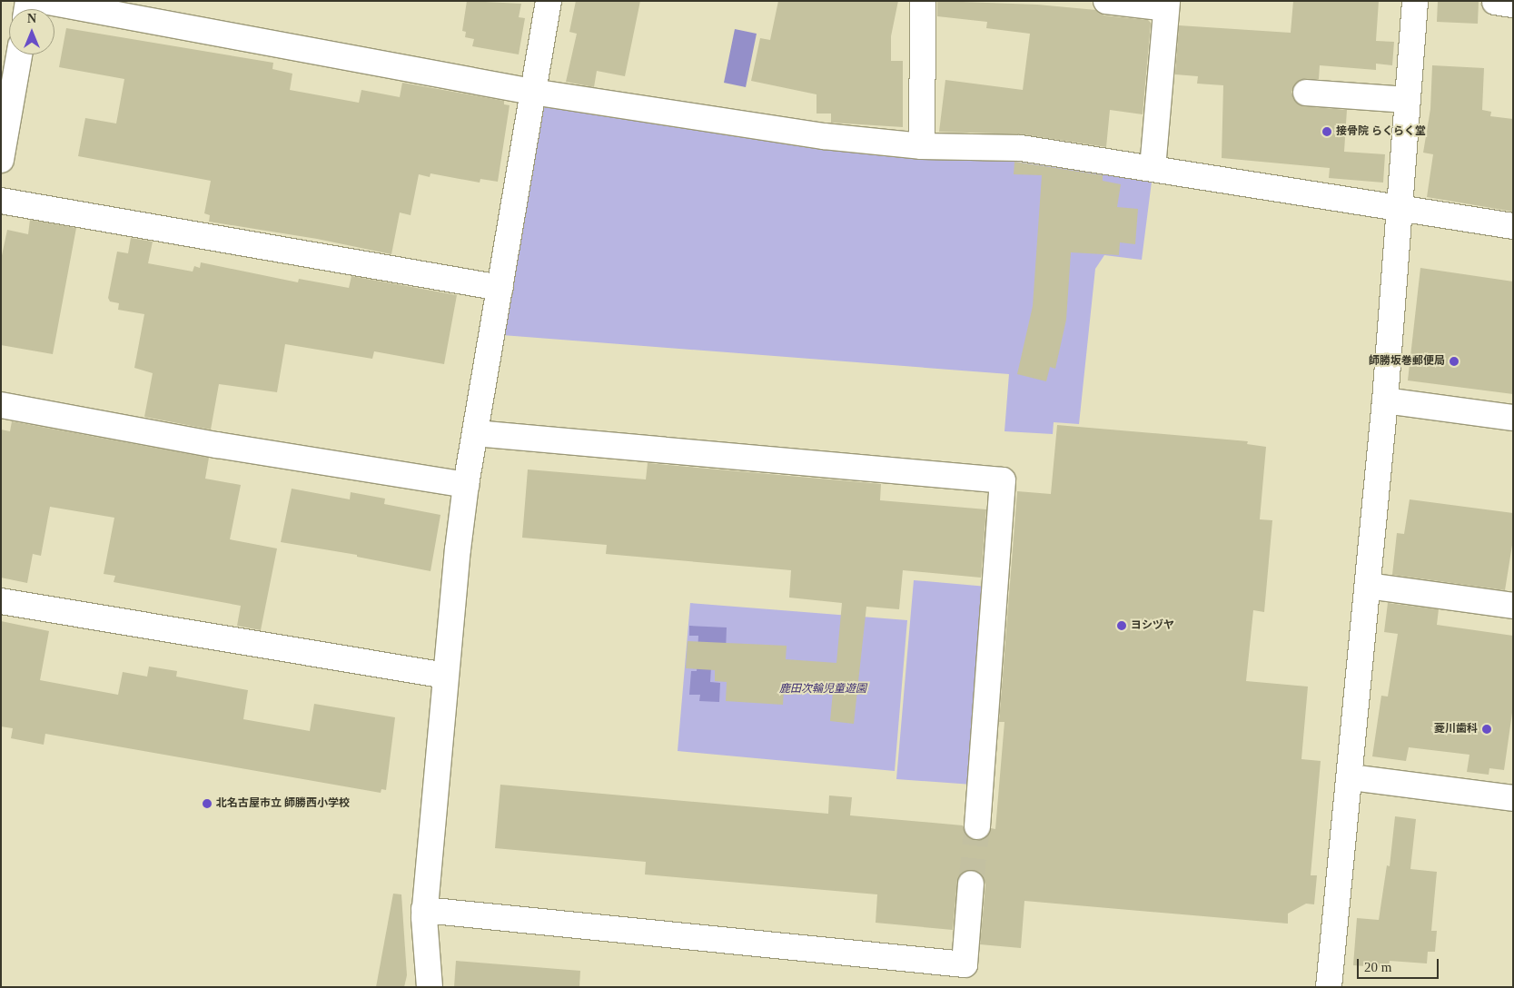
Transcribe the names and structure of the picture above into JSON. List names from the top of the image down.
{
  "parks": ["鹿田次輪児童遊園"],
  "places": [
    "接骨院 らくらく堂",
    "師勝坂巻郵便局",
    "ヨシヅヤ",
    "菱川歯科",
    "北名古屋市立 師勝西小学校"
  ],
  "scale_bar": "20 m",
  "north": "top"
}
